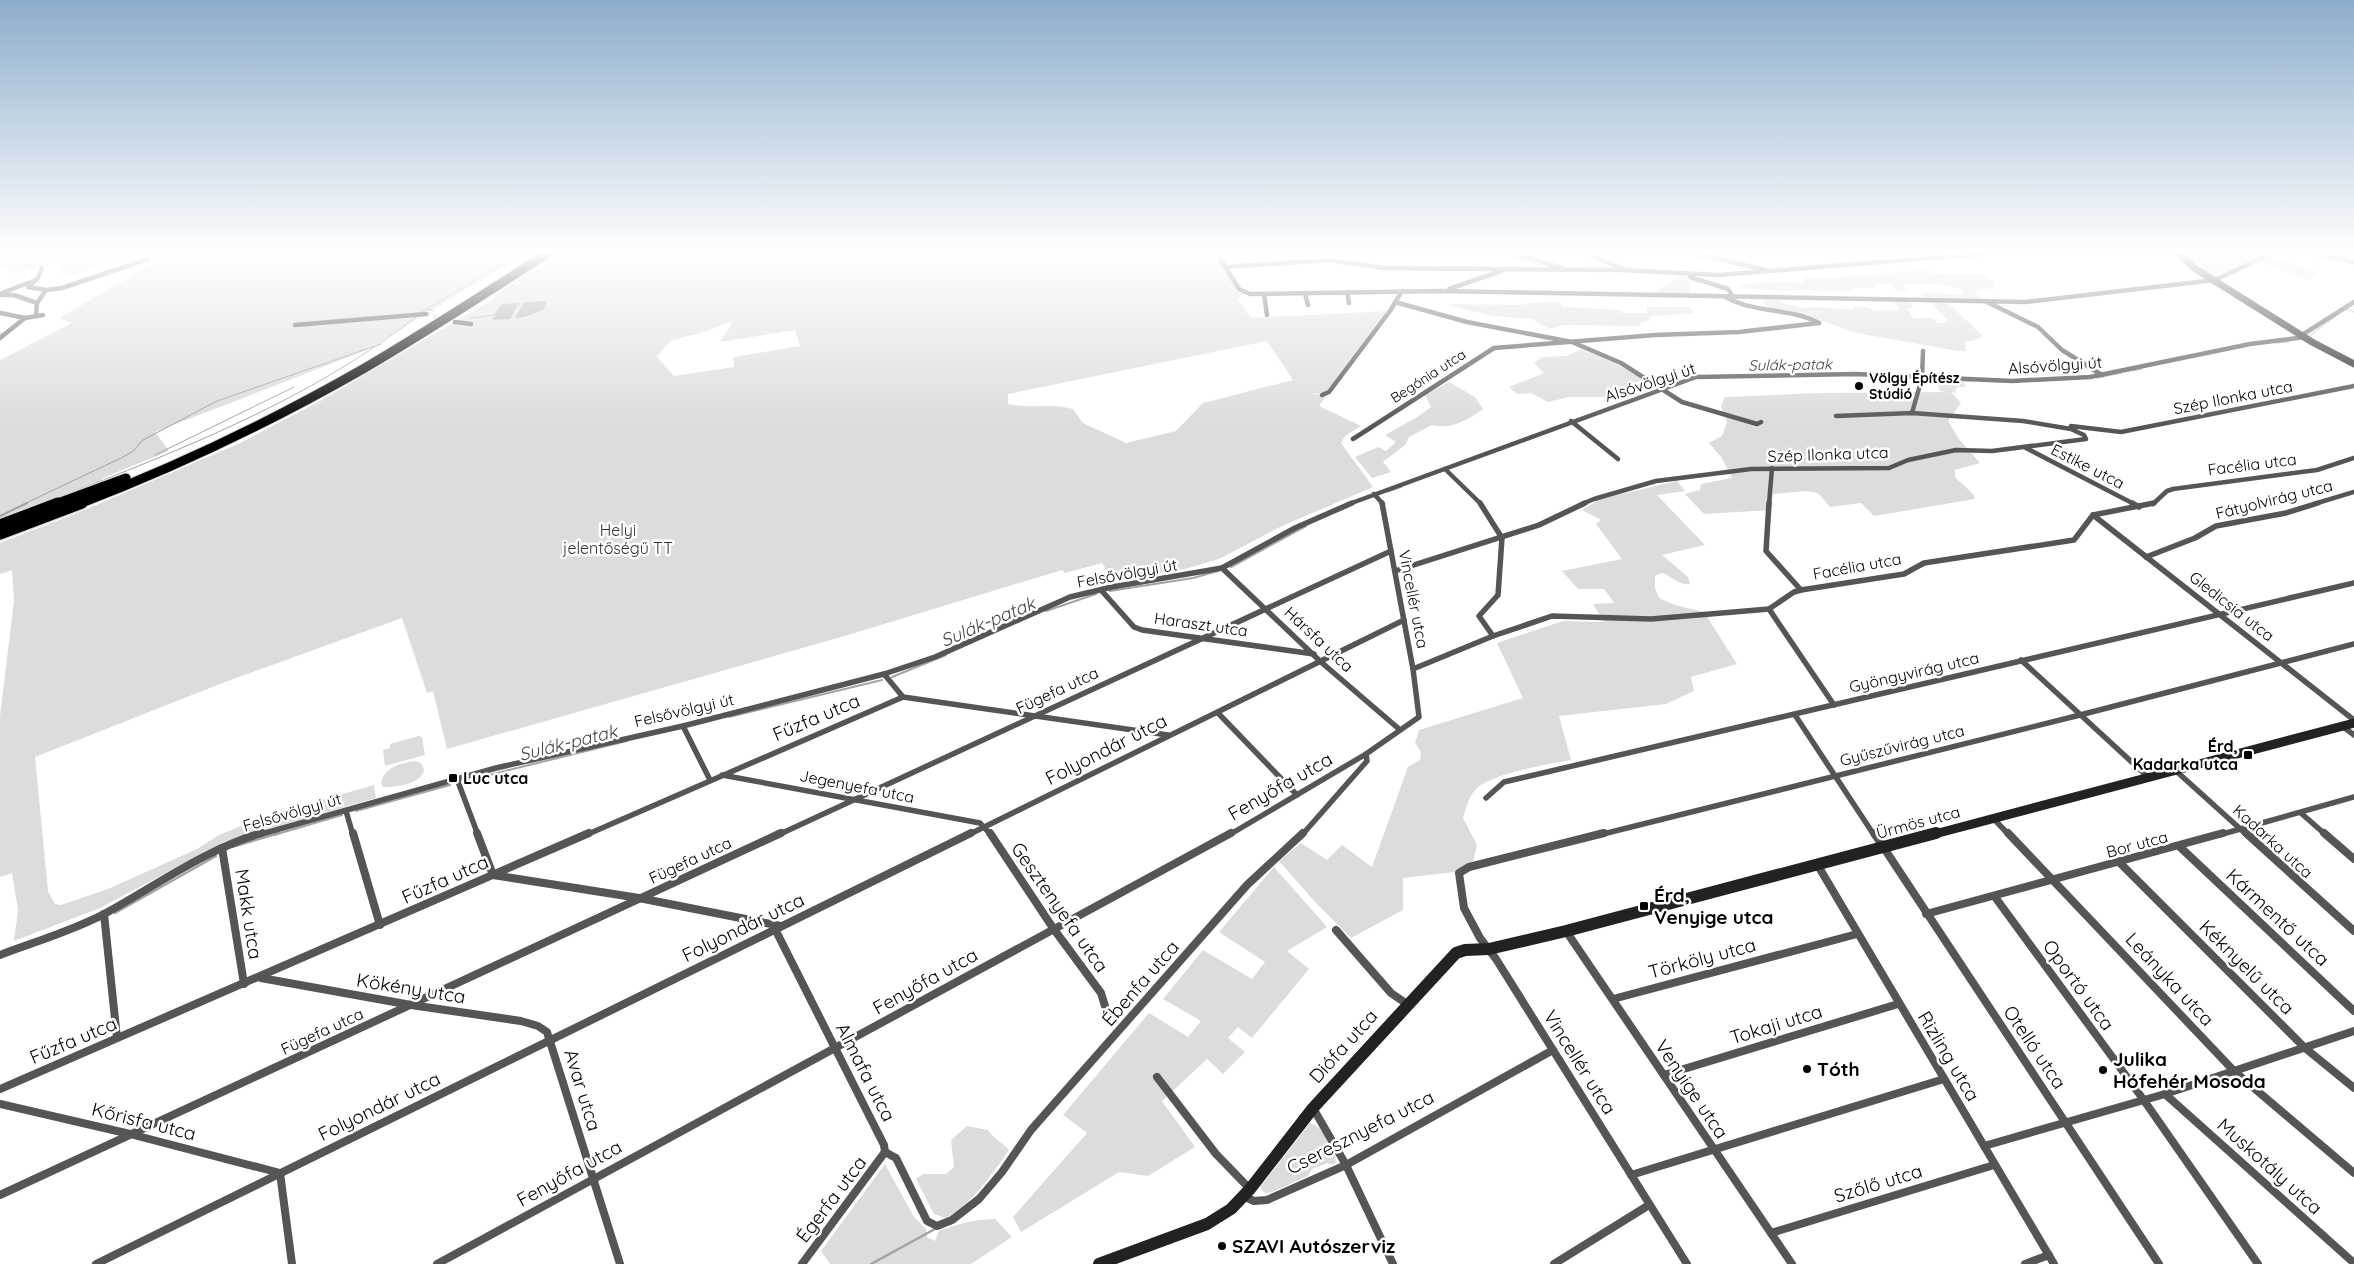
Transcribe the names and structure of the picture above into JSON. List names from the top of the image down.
{
  "streets": {
    "street": [
      "Alsóvölgyi út",
      "Begónia utca",
      "Szép Ilonka utca",
      "Facélia utca",
      "Estike utca",
      "Fátyolvirág utca",
      "Felsővölgyi út",
      "Vincellér utca",
      "Gledicsia utca",
      "Haraszt utca",
      "Hársfa utca",
      "Gyöngyvirág utca",
      "Fügefa utca",
      "Fűzfa utca",
      "Gyűszűvirág utca",
      "Folyondár utca",
      "Jegenyefa utca",
      "Fenyőfa utca",
      "Ürmös utca",
      "Kadarka utca",
      "Bor utca",
      "Gesztenyefa utca",
      "Makk utca",
      "Kármentő utca",
      "Törköly utca",
      "Kéknyelű utca",
      "Leányka utca",
      "Ébenfa utca",
      "Oportó utca",
      "Kökény utca",
      "Tokaji utca",
      "Diófa utca",
      "Otelló utca",
      "Rizling utca",
      "Almafa utca",
      "Venyige utca",
      "Avar utca",
      "Kőrisfa utca",
      "Cseresznyefa utca",
      "Muskotály utca",
      "Szőlő utca",
      "Égerfa utca"
    ]
  },
  "crossings": [
    ["Alsóvölgyi út", "Felsővölgyi út"],
    ["Alsóvölgyi út", "Vincellér utca"],
    ["Szép Ilonka utca", "Estike utca"],
    ["Szép Ilonka utca", "Vincellér utca"],
    ["Facélia utca", "Estike utca"],
    ["Facélia utca", "Vincellér utca"],
    ["Facélia utca", "Gledicsia utca"],
    ["Fátyolvirág utca", "Gledicsia utca"],
    ["Felsővölgyi út", "Vincellér utca"],
    ["Felsővölgyi út", "Haraszt utca"],
    ["Felsővölgyi út", "Hársfa utca"],
    ["Felsővölgyi út", "Makk utca"],
    ["Vincellér utca", "Fügefa utca"],
    ["Vincellér utca", "Gyűszűvirág utca"],
    ["Vincellér utca", "Folyondár utca"],
    ["Vincellér utca", "Fenyőfa utca"],
    ["Vincellér utca", "Ürmös utca"],
    ["Vincellér utca", "Diófa utca"],
    ["Vincellér utca", "Cseresznyefa utca"],
    ["Gledicsia utca", "Gyöngyvirág utca"],
    ["Gledicsia utca", "Gyűszűvirág utca"],
    ["Gledicsia utca", "Ürmös utca"],
    ["Haraszt utca", "Hársfa utca"],
    ["Haraszt utca", "Fügefa utca"],
    ["Hársfa utca", "Fügefa utca"],
    ["Hársfa utca", "Folyondár utca"],
    ["Hársfa utca", "Fenyőfa utca"],
    ["Gyöngyvirág utca", "Otelló utca"],
    ["Fügefa utca", "Jegenyefa utca"],
    ["Fügefa utca", "Kökény utca"],
    ["Fügefa utca", "Kőrisfa utca"],
    ["Fűzfa utca", "Jegenyefa utca"],
    ["Fűzfa utca", "Makk utca"],
    ["Fűzfa utca", "Kökény utca"],
    ["Gyűszűvirág utca", "Otelló utca"],
    ["Folyondár utca", "Jegenyefa utca"],
    ["Folyondár utca", "Gesztenyefa utca"],
    ["Folyondár utca", "Kökény utca"],
    ["Folyondár utca", "Almafa utca"],
    ["Folyondár utca", "Avar utca"],
    ["Folyondár utca", "Kőrisfa utca"],
    ["Jegenyefa utca", "Gesztenyefa utca"],
    ["Fenyőfa utca", "Gesztenyefa utca"],
    ["Fenyőfa utca", "Ébenfa utca"],
    ["Fenyőfa utca", "Almafa utca"],
    ["Fenyőfa utca", "Avar utca"],
    ["Ürmös utca", "Kadarka utca"],
    ["Ürmös utca", "Leányka utca"],
    ["Ürmös utca", "Diófa utca"],
    ["Ürmös utca", "Otelló utca"],
    ["Ürmös utca", "Rizling utca"],
    ["Ürmös utca", "Venyige utca"],
    ["Kadarka utca", "Bor utca"],
    ["Bor utca", "Kármentő utca"],
    ["Bor utca", "Kéknyelű utca"],
    ["Bor utca", "Leányka utca"],
    ["Bor utca", "Oportó utca"],
    ["Bor utca", "Otelló utca"],
    ["Törköly utca", "Rizling utca"],
    ["Törköly utca", "Venyige utca"],
    ["Ébenfa utca", "Almafa utca"],
    ["Kökény utca", "Avar utca"],
    ["Tokaji utca", "Rizling utca"],
    ["Tokaji utca", "Venyige utca"],
    ["Diófa utca", "Cseresznyefa utca"],
    ["Rizling utca", "Szőlő utca"],
    ["Almafa utca", "Égerfa utca"],
    ["Venyige utca", "Szőlő utca"]
  ],
  "water": ["Sulák-patak"],
  "parks": ["Helyi jelentőségű TT"],
  "places": {
    "other": [
      "Völgy Építész Stúdió",
      "Tóth",
      "Julika Hófehér Mosoda",
      "SZAVI Autószerviz"
    ],
    "transit": ["Érd, Kadarka utca", "Luc utca", "Érd, Venyige utca"]
  }
}
